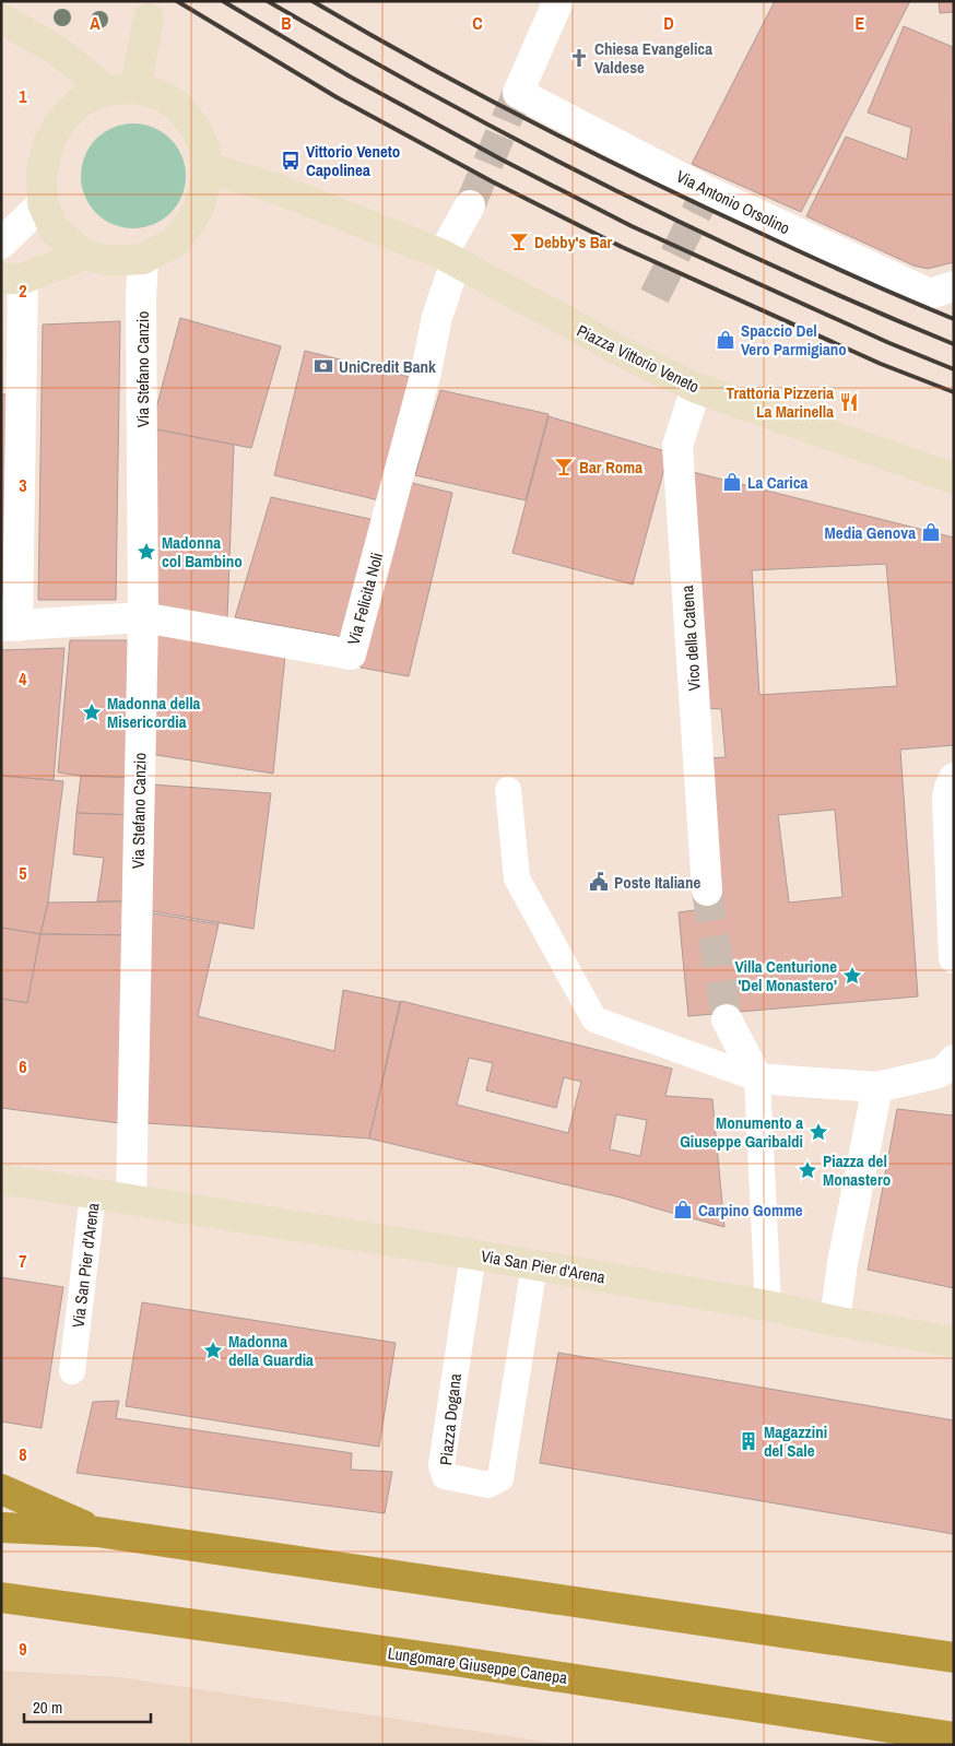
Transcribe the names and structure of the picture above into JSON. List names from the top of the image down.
{
  "streets": {
    "highway": ["Lungomare Giuseppe Canepa"],
    "street": [
      "Via Antonio Orsolino",
      "Piazza Vittorio Veneto",
      "Via Stefano Canzio",
      "Via Felicita Noli",
      "Vico della Catena",
      "Via San Pier d'Arena"
    ],
    "lane": ["Piazza Dogana"]
  },
  "crossings": [
    ["Piazza Vittorio Veneto", "Via Stefano Canzio"],
    ["Piazza Vittorio Veneto", "Via Felicita Noli"],
    ["Piazza Vittorio Veneto", "Vico della Catena"],
    ["Via Stefano Canzio", "Via Felicita Noli"],
    ["Via Stefano Canzio", "Via San Pier d'Arena"],
    ["Via San Pier d'Arena", "Piazza Dogana"]
  ],
  "places": {
    "church": ["Chiesa Evangelica Valdese"],
    "bus stop": ["Vittorio Veneto Capolinea"],
    "bar": ["Debby's Bar", "Bar Roma"],
    "shop": [
      "Spaccio Del Vero Parmigiano",
      "La Carica",
      "Media Genova",
      "Carpino Gomme"
    ],
    "bank": ["UniCredit Bank"],
    "restaurant": ["Trattoria Pizzeria La Marinella"],
    "place": [
      "Madonna col Bambino",
      "Madonna della Misericordia",
      "Villa Centurione 'Del Monastero'",
      "Monumento a Giuseppe Garibaldi",
      "Piazza del Monastero",
      "Madonna della Guardia"
    ],
    "public building": ["Poste Italiane"],
    "building": ["Magazzini del Sale"]
  },
  "scale_bar": "20 m",
  "grid": {
    "columns": [
      "A",
      "B",
      "C",
      "D",
      "E"
    ],
    "rows": [
      "1",
      "2",
      "3",
      "4",
      "5",
      "6",
      "7",
      "8",
      "9"
    ]
  }
}
